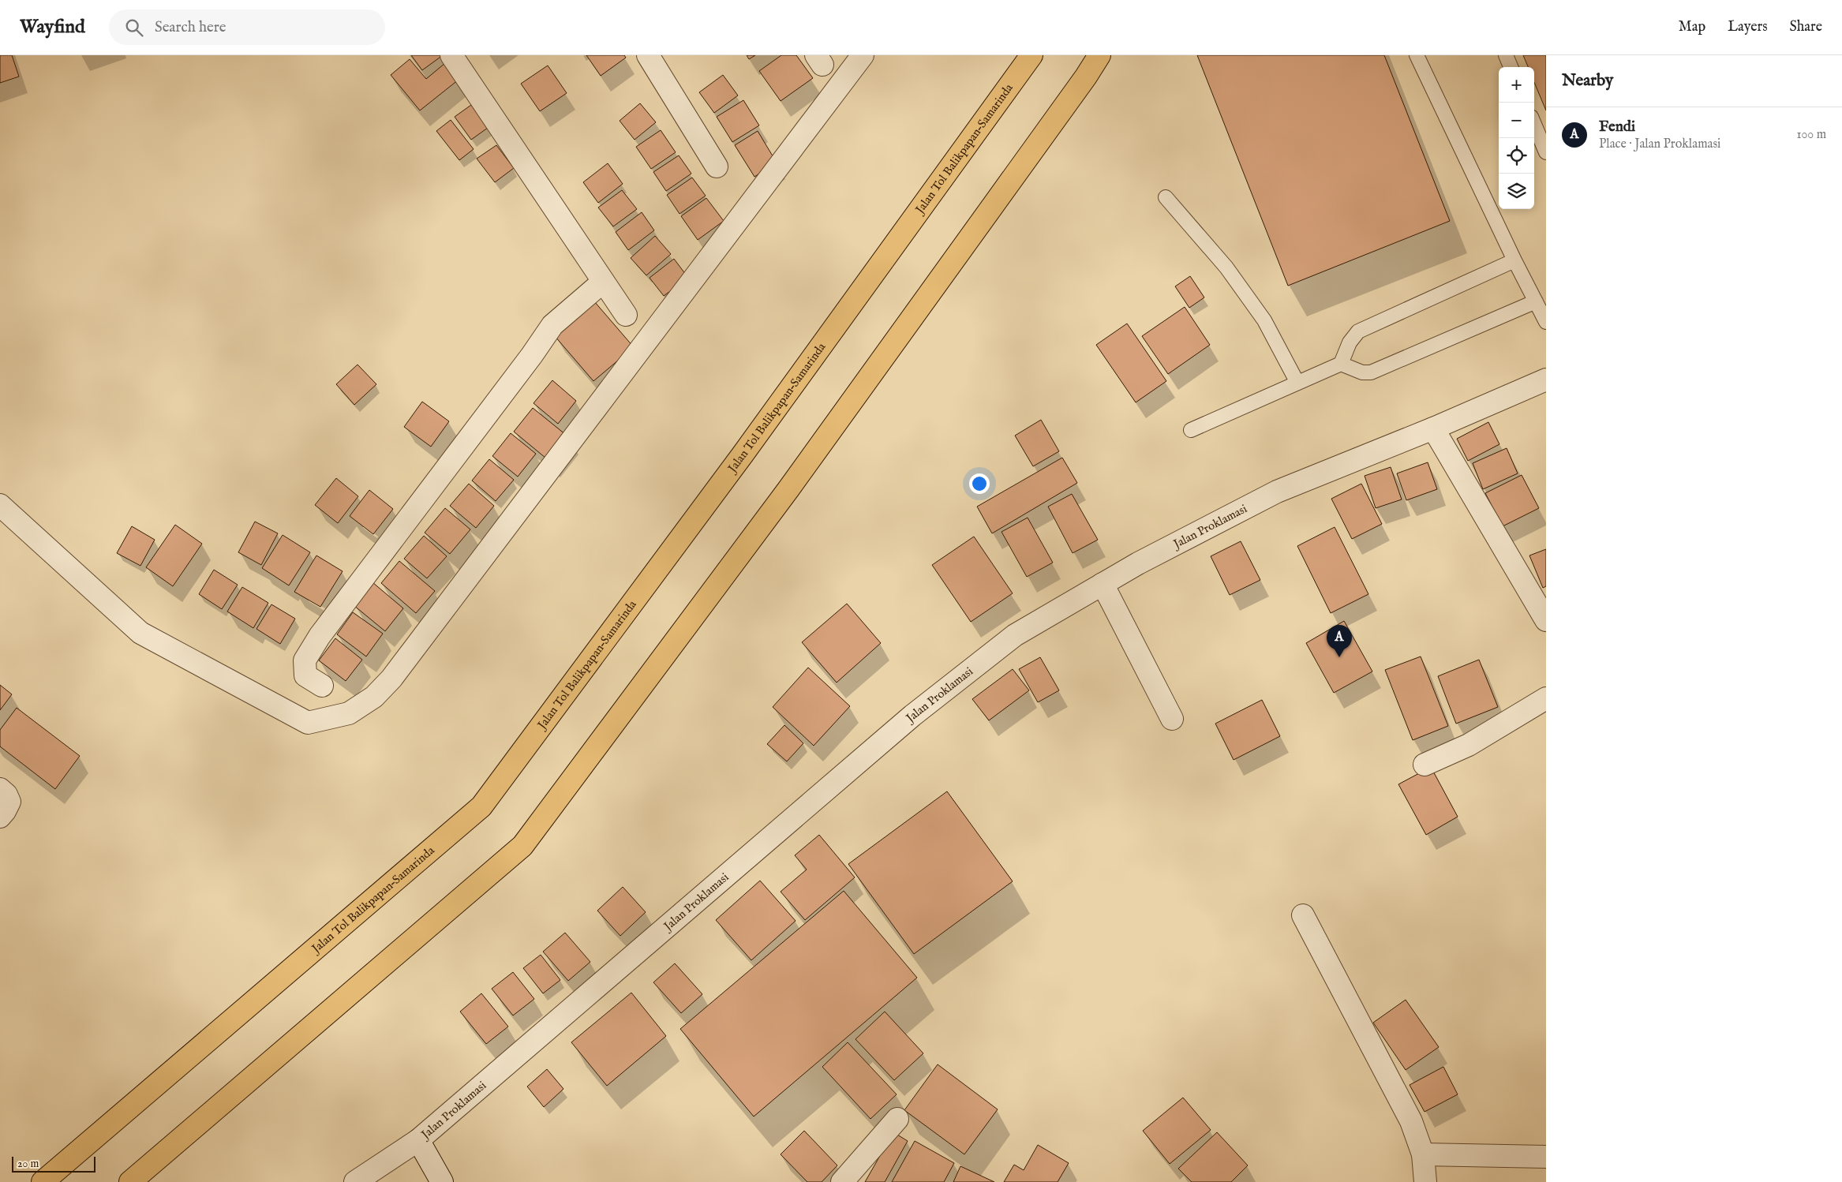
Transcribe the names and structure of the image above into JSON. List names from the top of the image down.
{
  "streets": {
    "highway": ["Jalan Tol Balikpapan–Samarinda"],
    "street": ["Jalan Proklamasi"]
  },
  "scale_bar": "20 m",
  "page": {
    "header": "Wayfind",
    "search": "Search here",
    "nav": ["Map", "Layers", "Share"],
    "heading": "Nearby",
    "map_buttons": ["+", "−"],
    "list": [
      {
        "mark": "A",
        "name": "Fendi",
        "note": "Place · Jalan Proklamasi",
        "value": "100 m"
      }
    ],
    "pins": "A",
    "scale": "20 m"
  }
}
